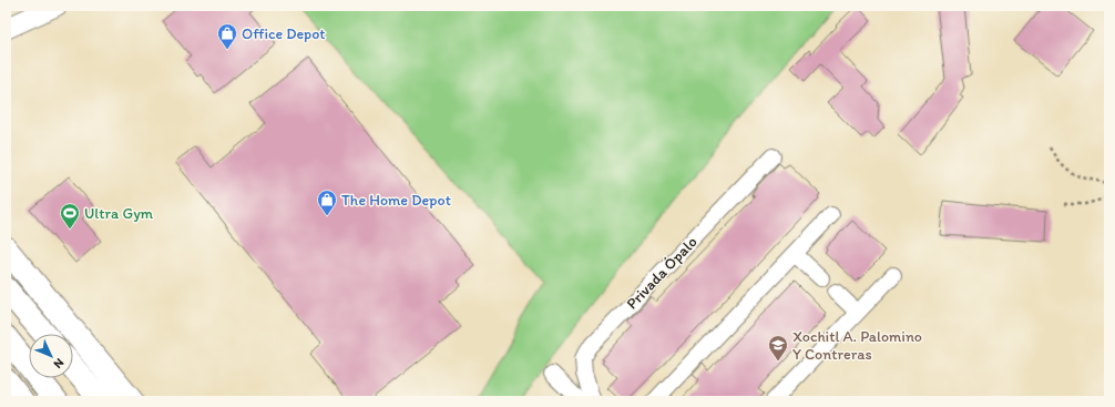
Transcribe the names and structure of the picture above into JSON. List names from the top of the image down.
{
  "streets": {
    "street": ["Privada Ópalo"]
  },
  "places": {
    "shop": ["Office Depot", "The Home Depot"],
    "sports": ["Ultra Gym"],
    "school or university": ["Xochitl A. Palomino Y Contreras"]
  },
  "north": "bottom right"
}
